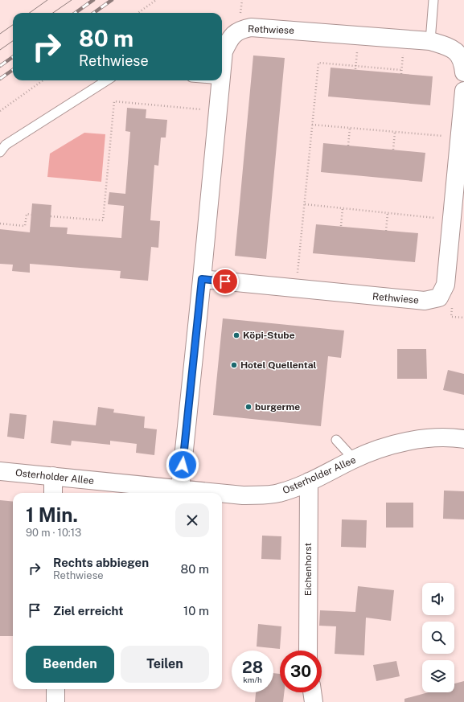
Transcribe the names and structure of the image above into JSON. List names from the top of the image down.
{
  "streets": {
    "street": ["Rethwiese", "Osterholder Allee", "Eichenhorst"]
  },
  "crossings": [
    ["Rethwiese", "Osterholder Allee"],
    ["Osterholder Allee", "Eichenhorst"]
  ],
  "places": ["Köpi-Stube", "Hotel Quellental", "burgerme"],
  "page": {
    "turn": ["80 m", "Rethwiese"],
    "heading": ["1 Min.", "90 m · 10:13"],
    "list": [
      {
        "name": "Rechts abbiegen",
        "note": "Rethwiese",
        "value": "80 m"
      },
      {
        "name": "Ziel erreicht",
        "value": "10 m"
      }
    ],
    "buttons": ["Beenden", "Teilen"],
    "speed": "28 km/h",
    "limit": "30"
  }
}
